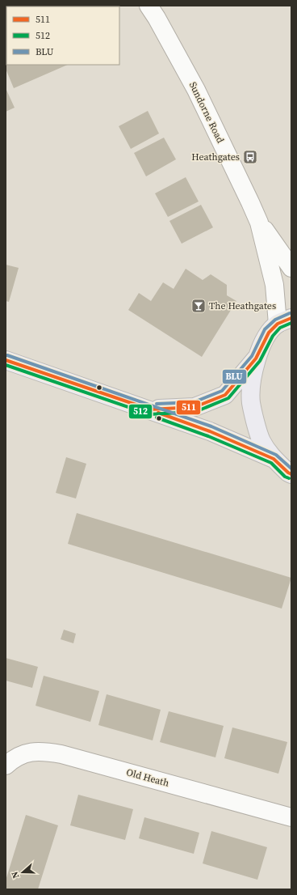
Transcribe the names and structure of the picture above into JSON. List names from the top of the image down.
{
  "streets": {
    "main road": ["Sundorne Road", "Old Heath"]
  },
  "places": {
    "bus stop": ["Heathgates"],
    "bar": ["The Heathgates"]
  },
  "lines": ["transit line BLU", "transit line 511", "transit line 512"],
  "legend": ["511", "512", "BLU"],
  "north": "left"
}
